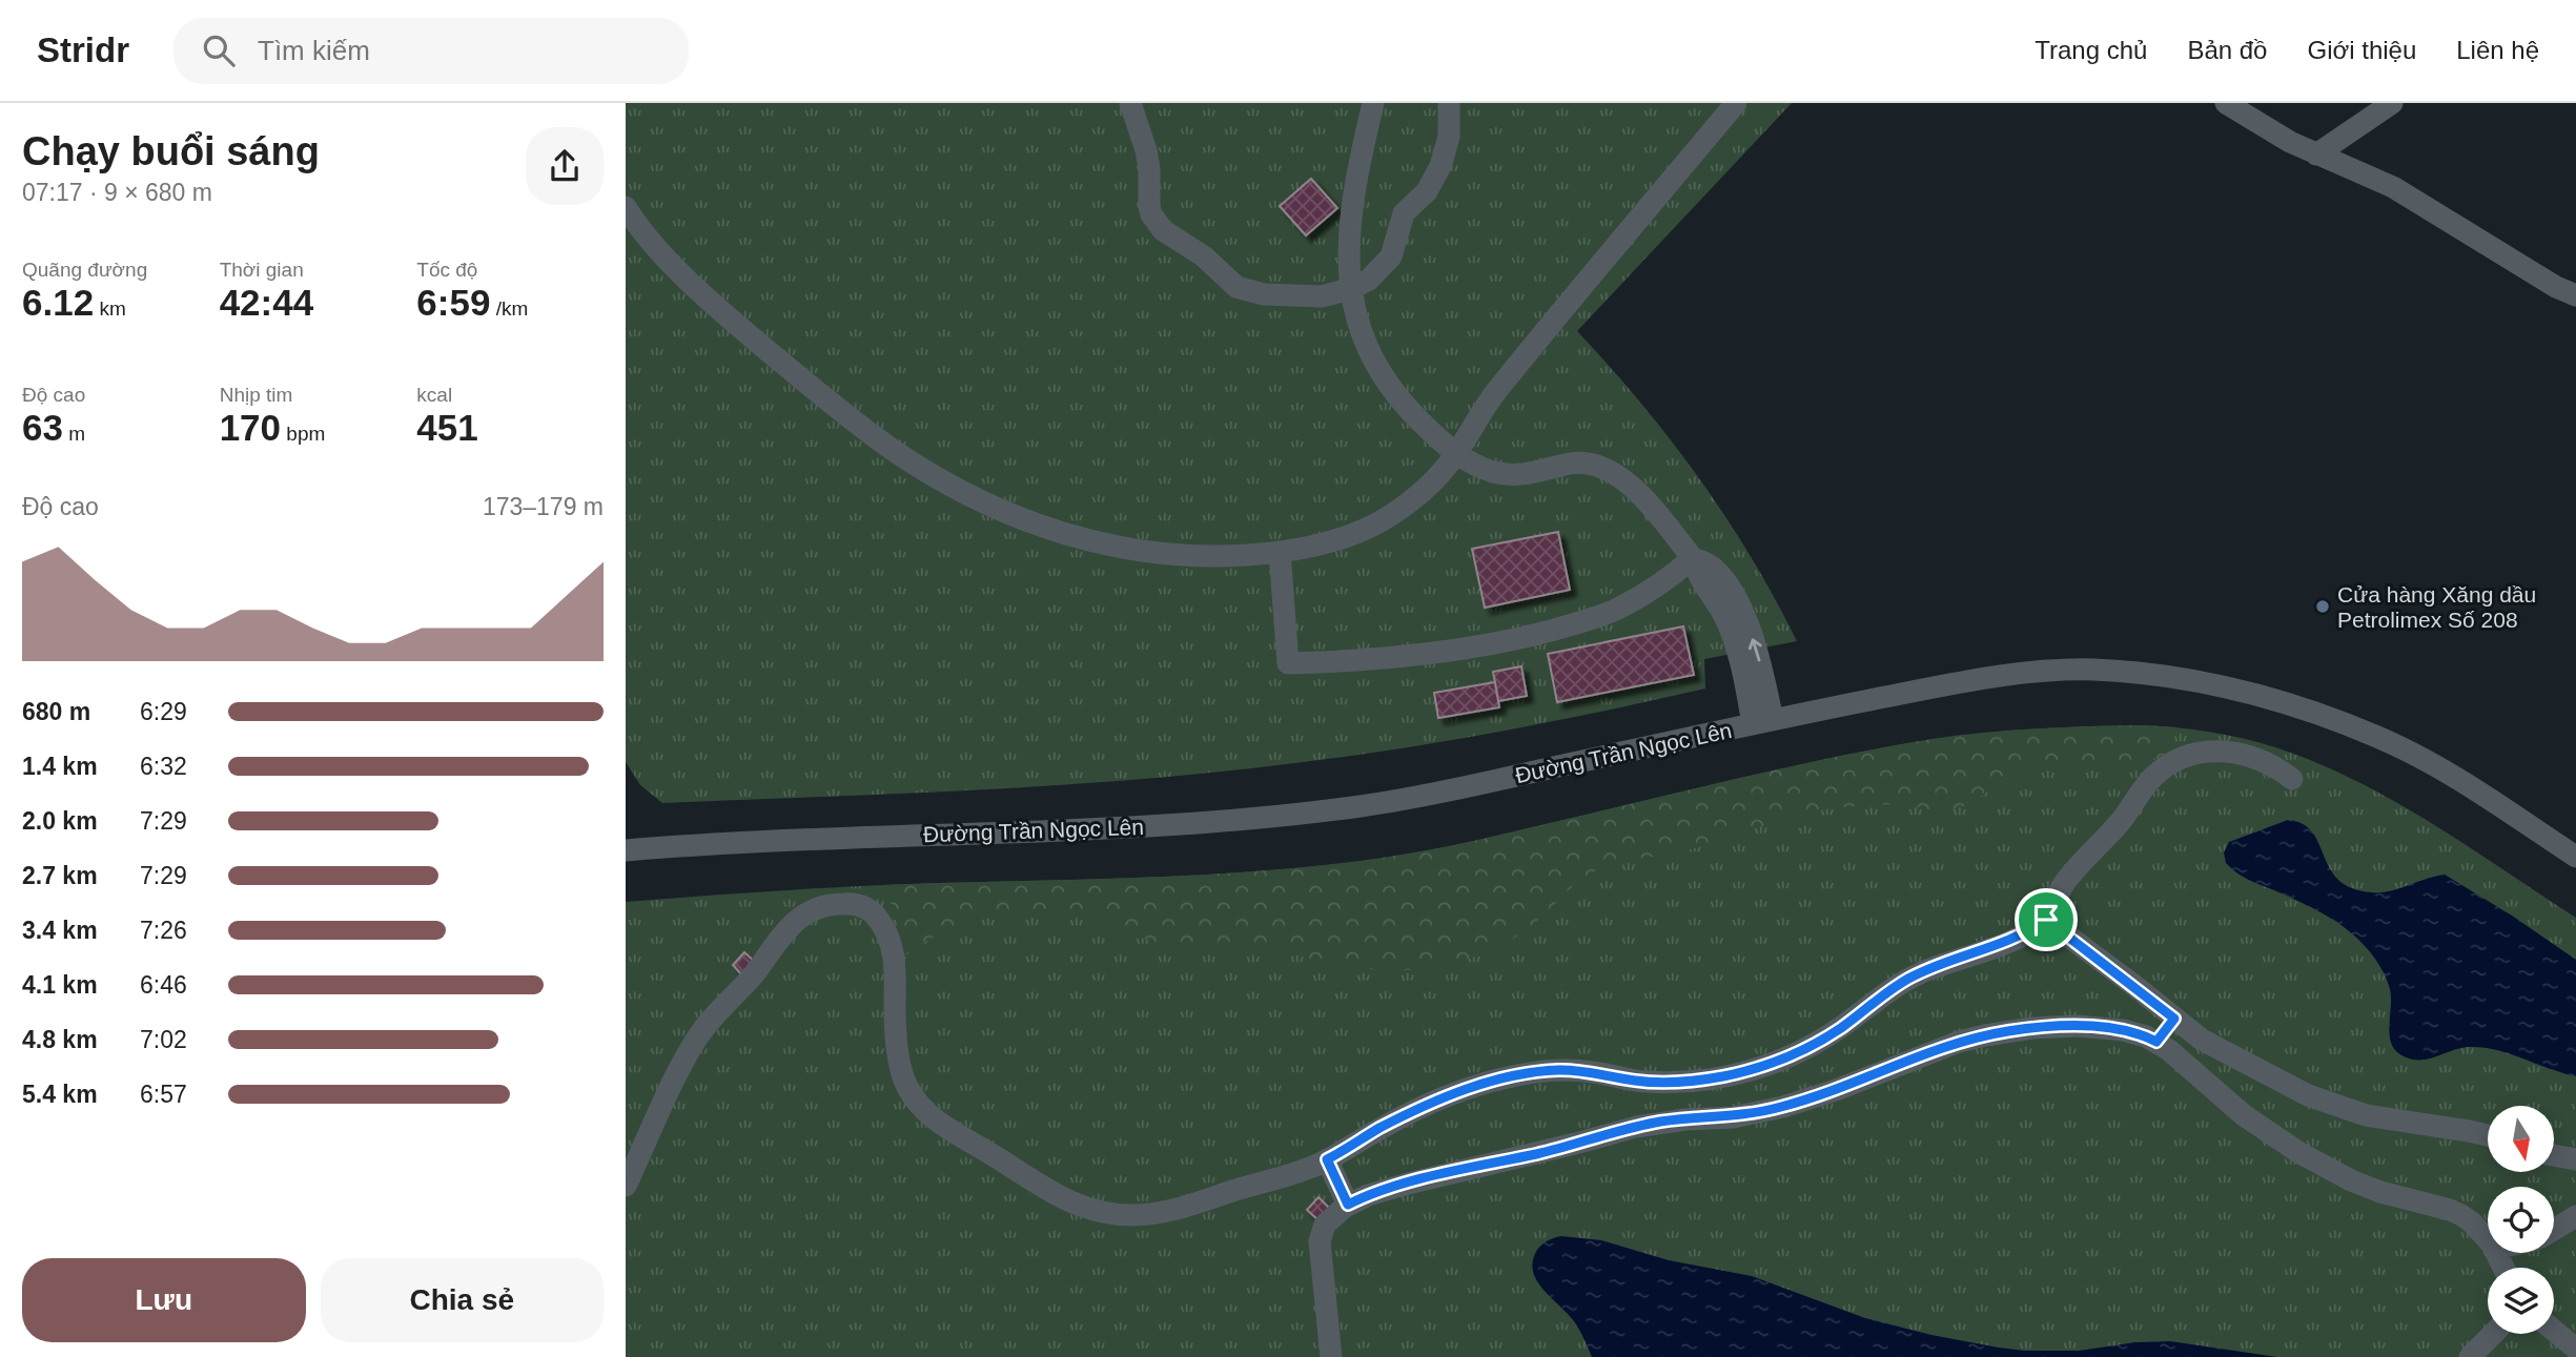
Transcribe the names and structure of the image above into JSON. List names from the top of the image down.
{
  "streets": {
    "street": ["Đường Trần Ngọc Lên"]
  },
  "places": ["Cửa hàng Xăng dầu Petrolimex Số 208"],
  "north": "bottom",
  "page": {
    "header": "Stridr",
    "search": "Tìm kiếm",
    "nav": [
      "Trang chủ",
      "Bản đồ",
      "Giới thiệu",
      "Liên hệ"
    ],
    "heading": ["Chạy buổi sáng", "07:17 · 9 × 680 m"],
    "stats": [
      ["Quãng đường", "6.12 km"],
      ["Thời gian", "42:44"],
      ["Tốc độ", "6:59 /km"],
      ["Độ cao", "63 m"],
      ["Nhịp tim", "170 bpm"],
      ["kcal", "451"]
    ],
    "chart": ["Độ cao", "173–179 m"],
    "list": [
      {
        "name": "680 m",
        "note": "6:29"
      },
      {
        "name": "1.4 km",
        "note": "6:32"
      },
      {
        "name": "2.0 km",
        "note": "7:29"
      },
      {
        "name": "2.7 km",
        "note": "7:29"
      },
      {
        "name": "3.4 km",
        "note": "7:26"
      },
      {
        "name": "4.1 km",
        "note": "6:46"
      },
      {
        "name": "4.8 km",
        "note": "7:02"
      },
      {
        "name": "5.4 km",
        "note": "6:57"
      }
    ],
    "buttons": ["Lưu", "Chia sẻ"]
  }
}
